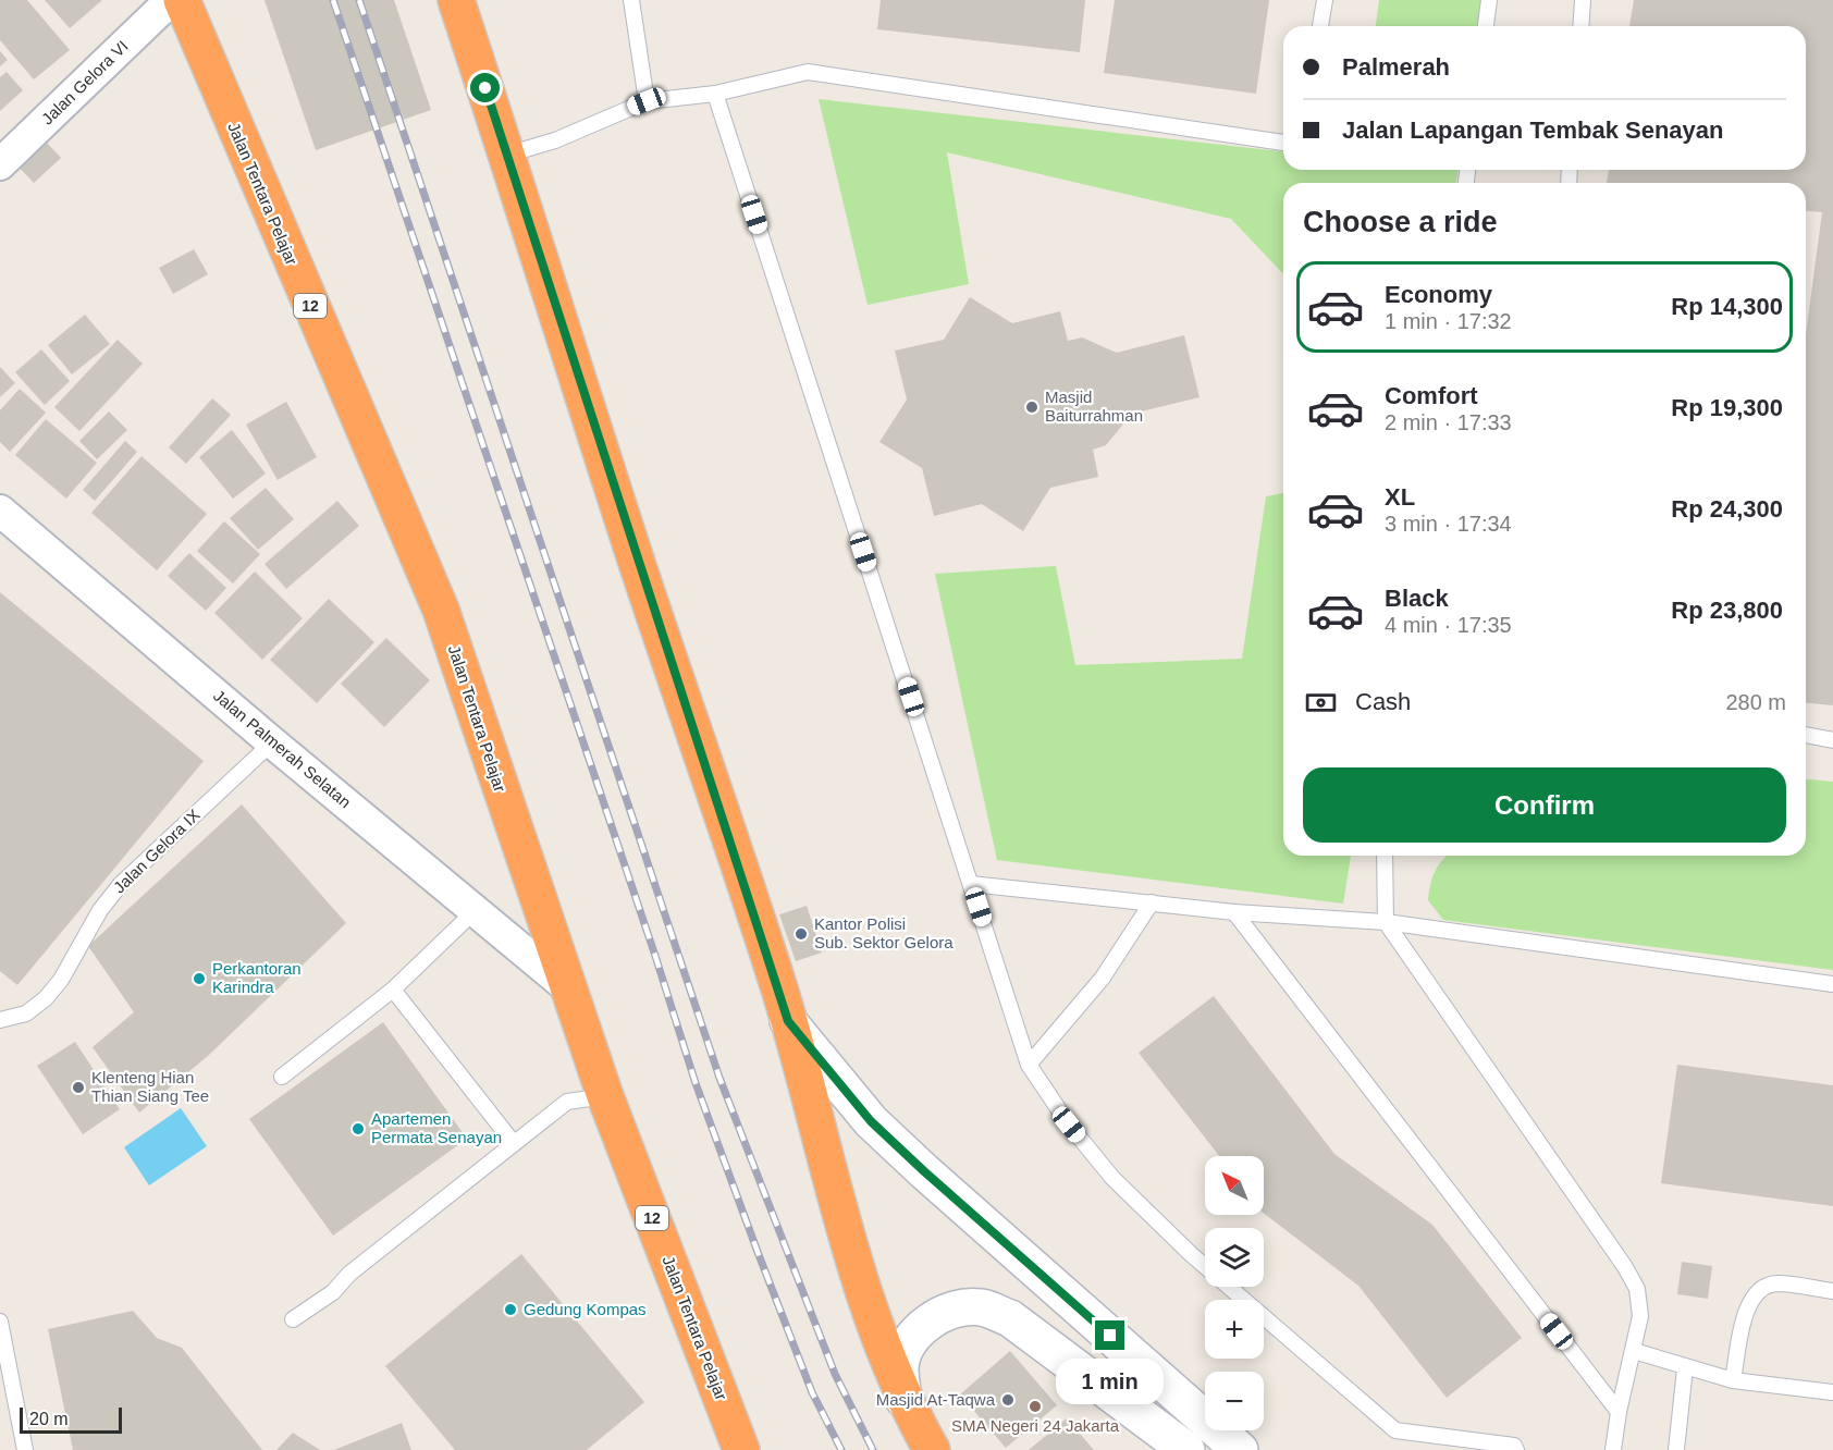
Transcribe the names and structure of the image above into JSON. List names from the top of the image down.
{
  "streets": {
    "highway": ["Jalan Tentara Pelajar", "12"],
    "street": ["Jalan Gelora VI", "Jalan Palmerah Selatan"],
    "lane": ["Jalan Gelora IX"]
  },
  "crossings": [
    ["Jalan Tentara Pelajar", "Jalan Palmerah Selatan"],
    ["Jalan Palmerah Selatan", "Jalan Gelora IX"]
  ],
  "places": [
    "Masjid Baiturrahman",
    "Kantor Polisi Sub. Sektor Gelora",
    "Perkantoran Karindra",
    "Klenteng Hian Thian Siang Tee",
    "Apartemen Permata Senayan",
    "Gedung Kompas",
    "Masjid At-Taqwa",
    "SMA Negeri 24 Jakarta"
  ],
  "scale_bar": "20 m",
  "north": "top left",
  "page": {
    "banner": ["Palmerah", "Jalan Lapangan Tembak Senayan"],
    "heading": "Choose a ride",
    "list": [
      {
        "name": "Economy",
        "note": "1 min · 17:32",
        "value": "Rp 14,300"
      },
      {
        "name": "Comfort",
        "note": "2 min · 17:33",
        "value": "Rp 19,300"
      },
      {
        "name": "XL",
        "note": "3 min · 17:34",
        "value": "Rp 24,300"
      },
      {
        "name": "Black",
        "note": "4 min · 17:35",
        "value": "Rp 23,800"
      }
    ],
    "pay": ["Cash", "280 m"],
    "buttons": "Confirm",
    "map_buttons": ["+", "−"],
    "bubble": "1 min",
    "scale": "20 m"
  }
}
